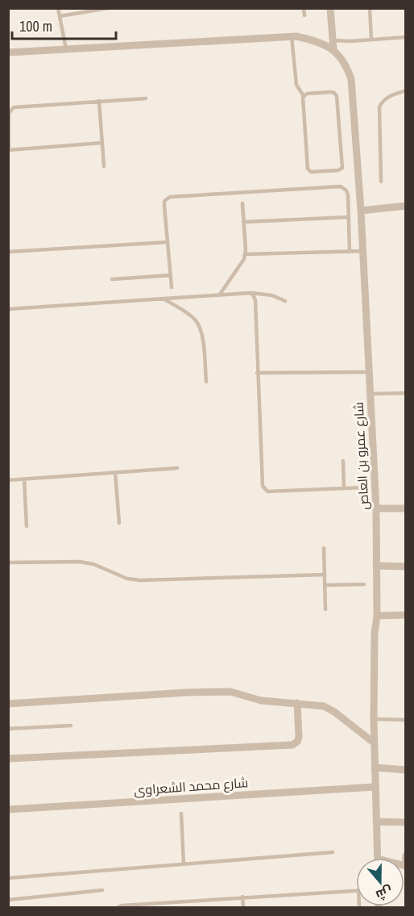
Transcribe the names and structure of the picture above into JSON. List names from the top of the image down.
{
  "streets": {
    "street": ["شارع عمرو بن العاص", "شارع محمد الشعراوى"]
  },
  "crossings": [
    ["شارع عمرو بن العاص", "شارع محمد الشعراوى"]
  ],
  "scale_bar": "100 m",
  "north": "bottom"
}
